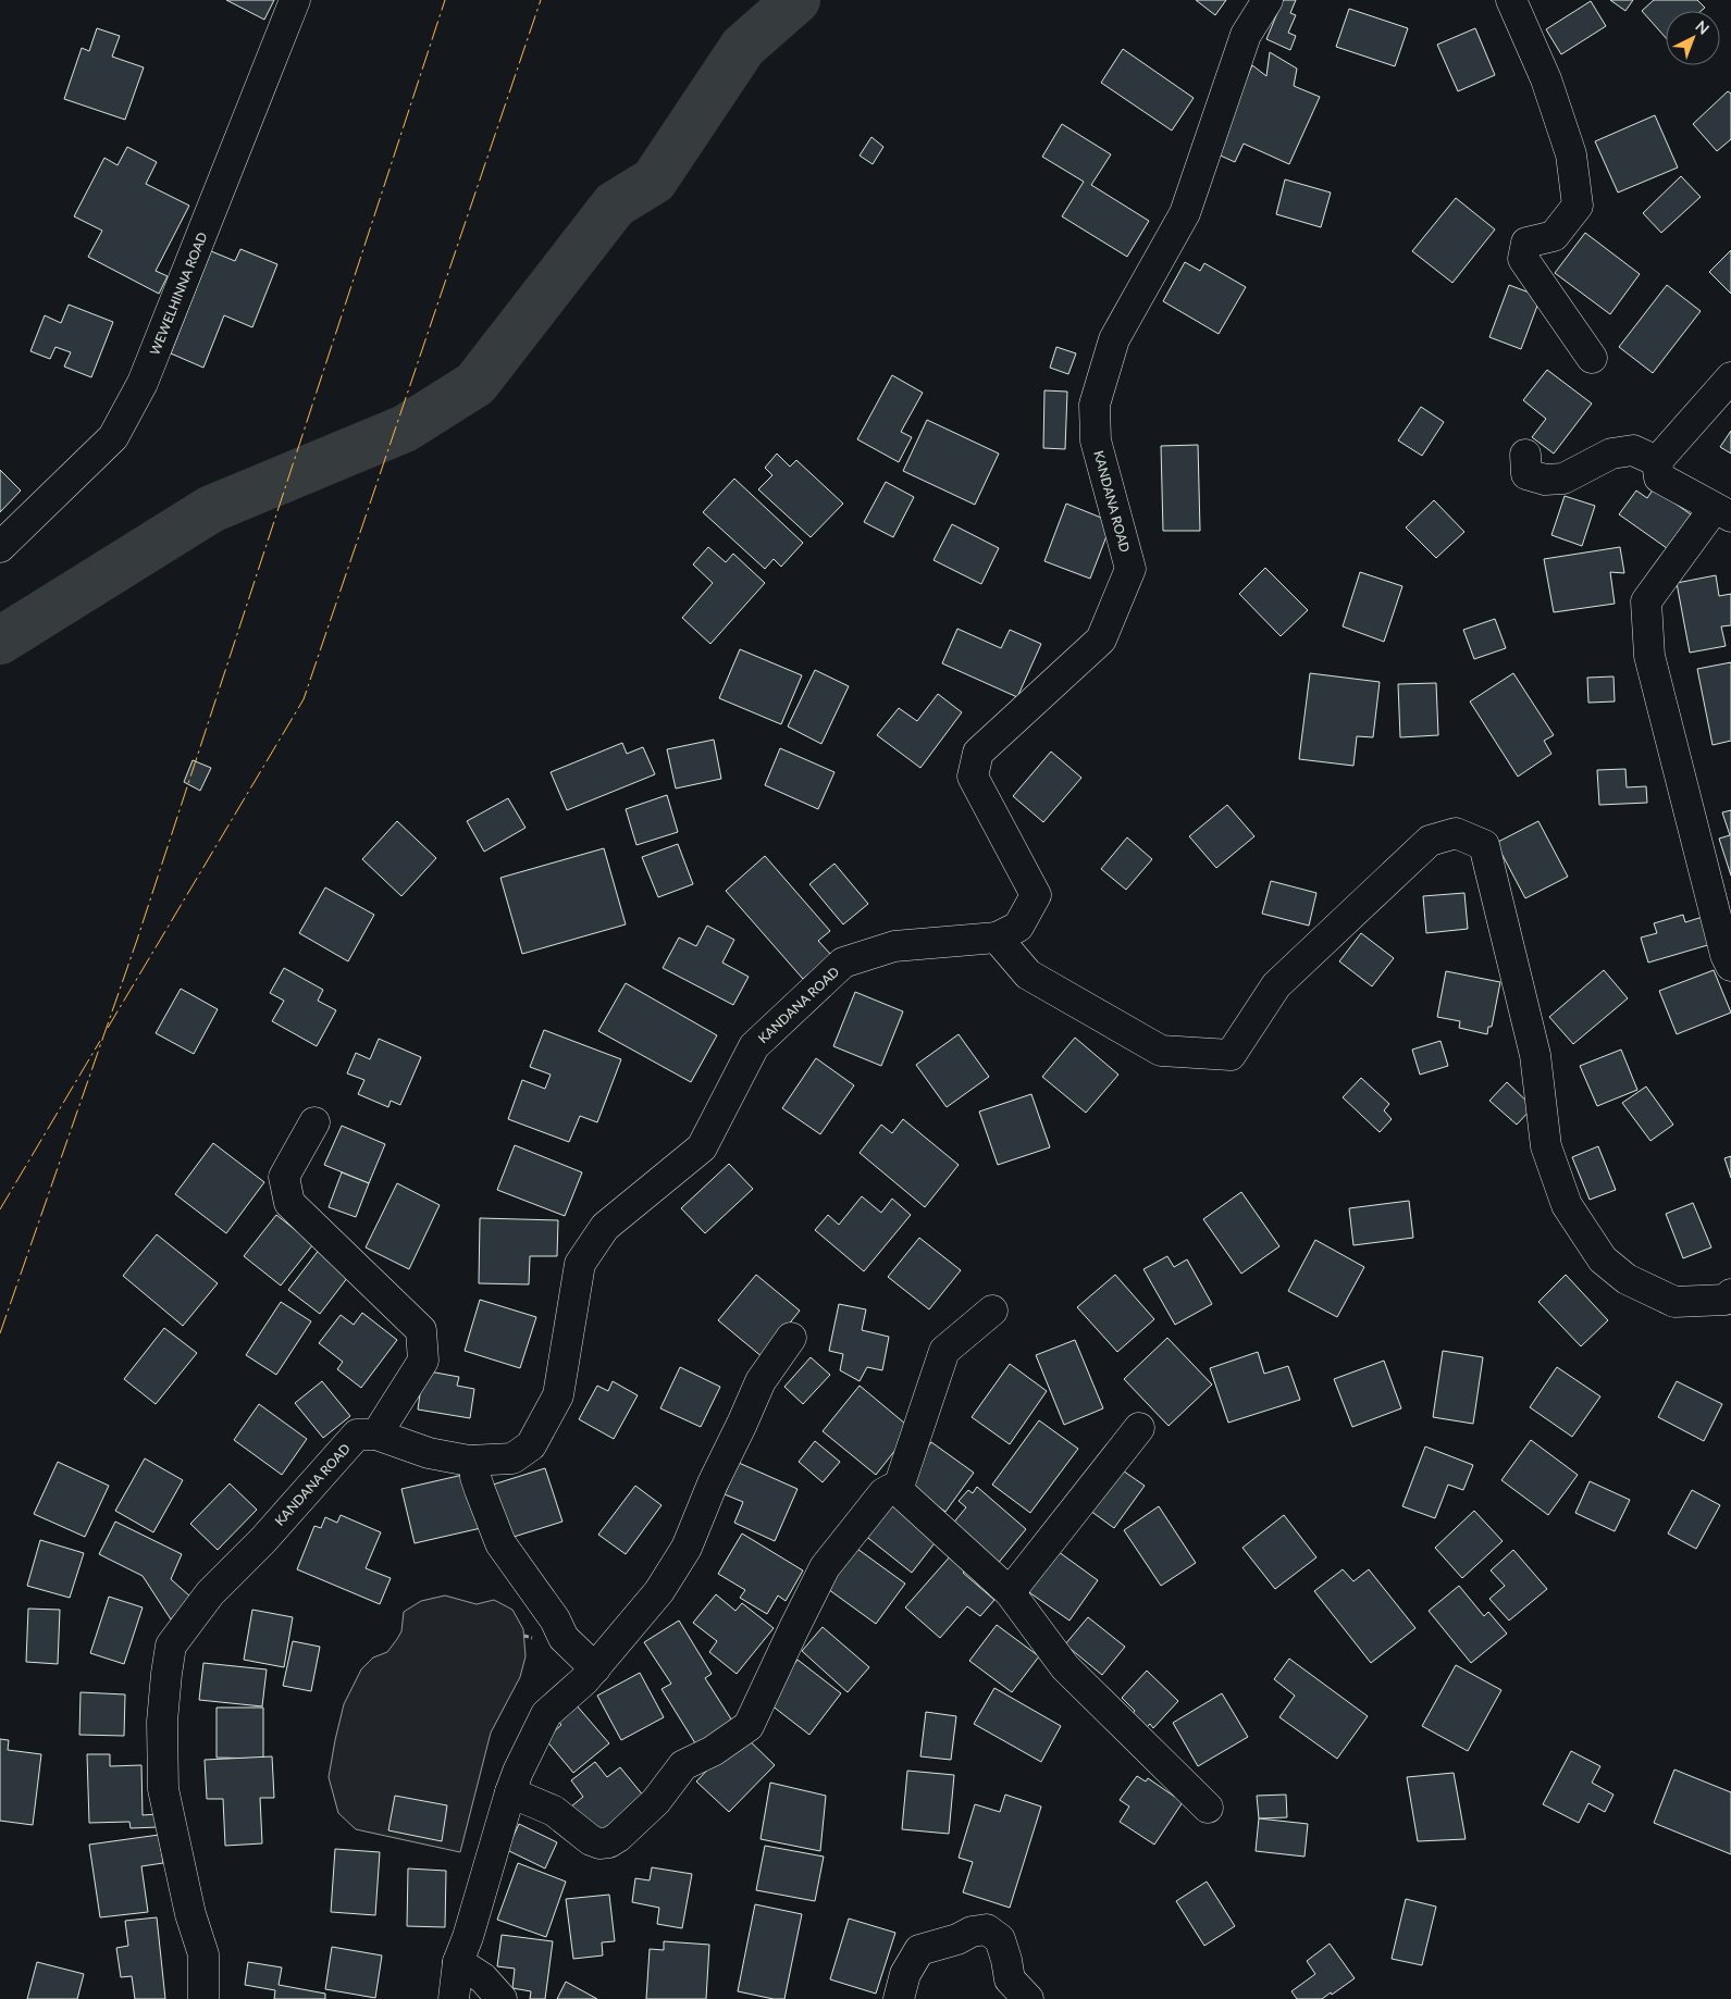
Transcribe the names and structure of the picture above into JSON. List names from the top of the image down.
{
  "streets": {
    "street": ["WEWELHINNA ROAD", "KANDANA ROAD"]
  },
  "north": "top right"
}
